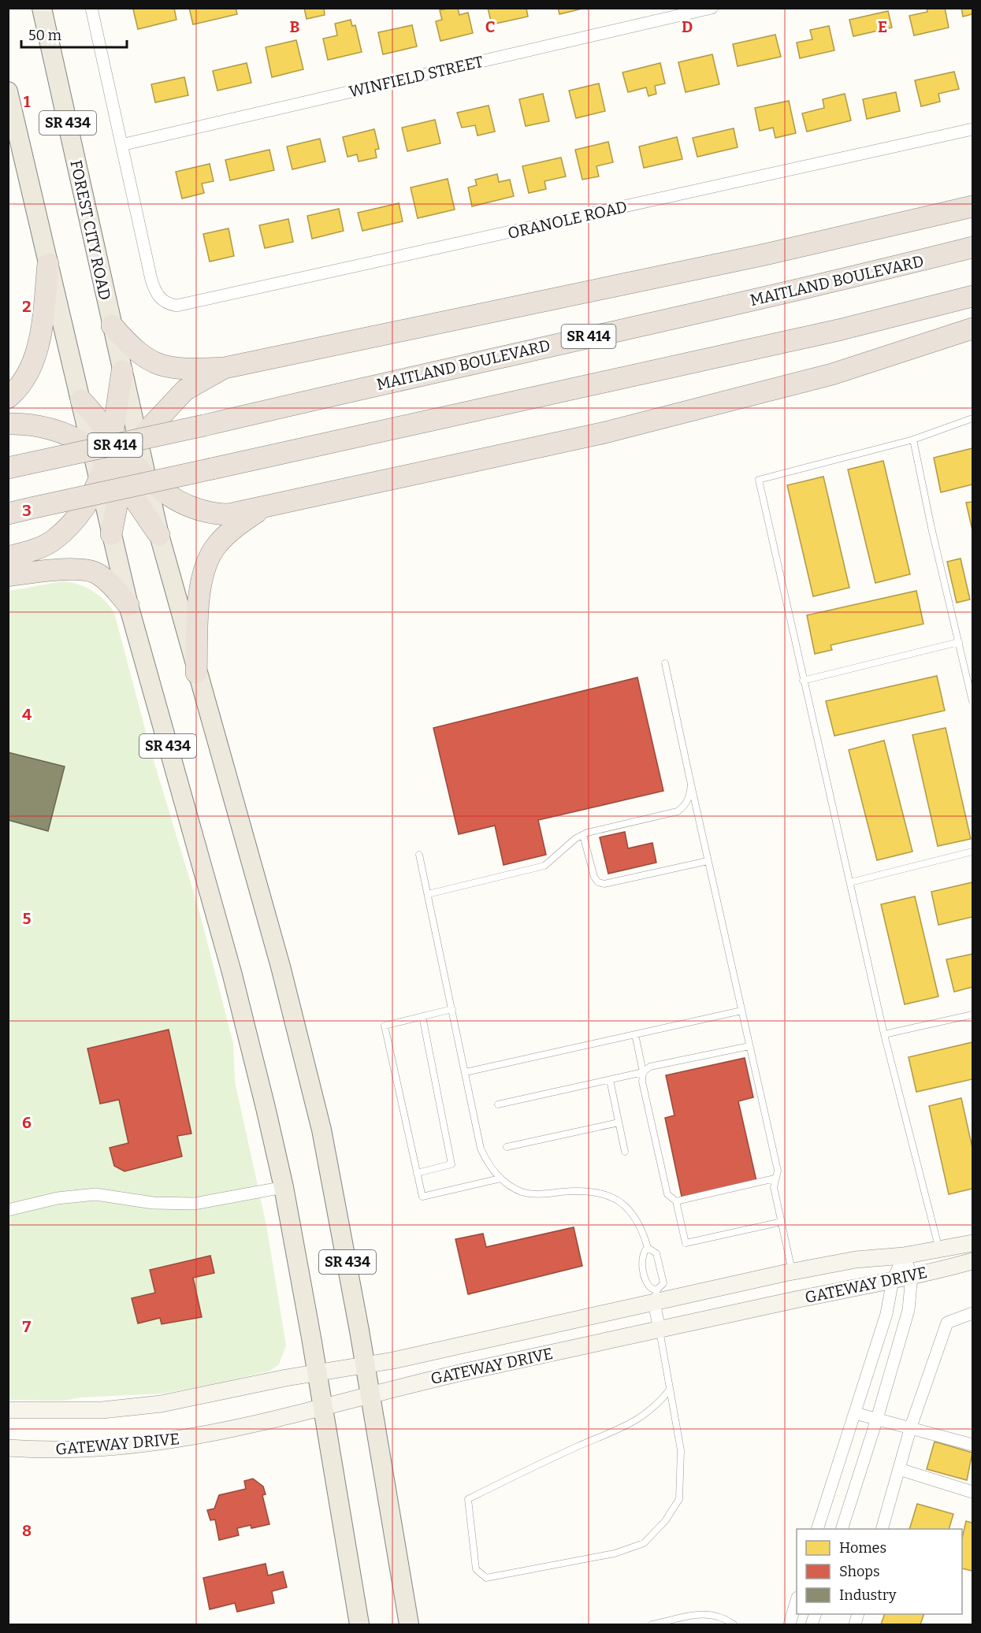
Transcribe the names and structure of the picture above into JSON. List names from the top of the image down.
{
  "streets": {
    "highway": ["MAITLAND BOULEVARD", "SR 414"],
    "main road": ["SR 434", "FOREST CITY ROAD"],
    "street": ["WINFIELD STREET", "ORANOLE ROAD", "GATEWAY DRIVE"]
  },
  "crossings": [
    ["WINFIELD STREET", "ORANOLE ROAD"],
    ["SR 434", "FOREST CITY ROAD"],
    ["SR 434", "GATEWAY DRIVE"]
  ],
  "legend": ["Homes", "Shops", "Industry"],
  "scale_bar": "50 m",
  "grid": {
    "columns": [
      "B",
      "C",
      "D",
      "E"
    ],
    "rows": [
      "1",
      "2",
      "3",
      "4",
      "5",
      "6",
      "7",
      "8"
    ]
  }
}
